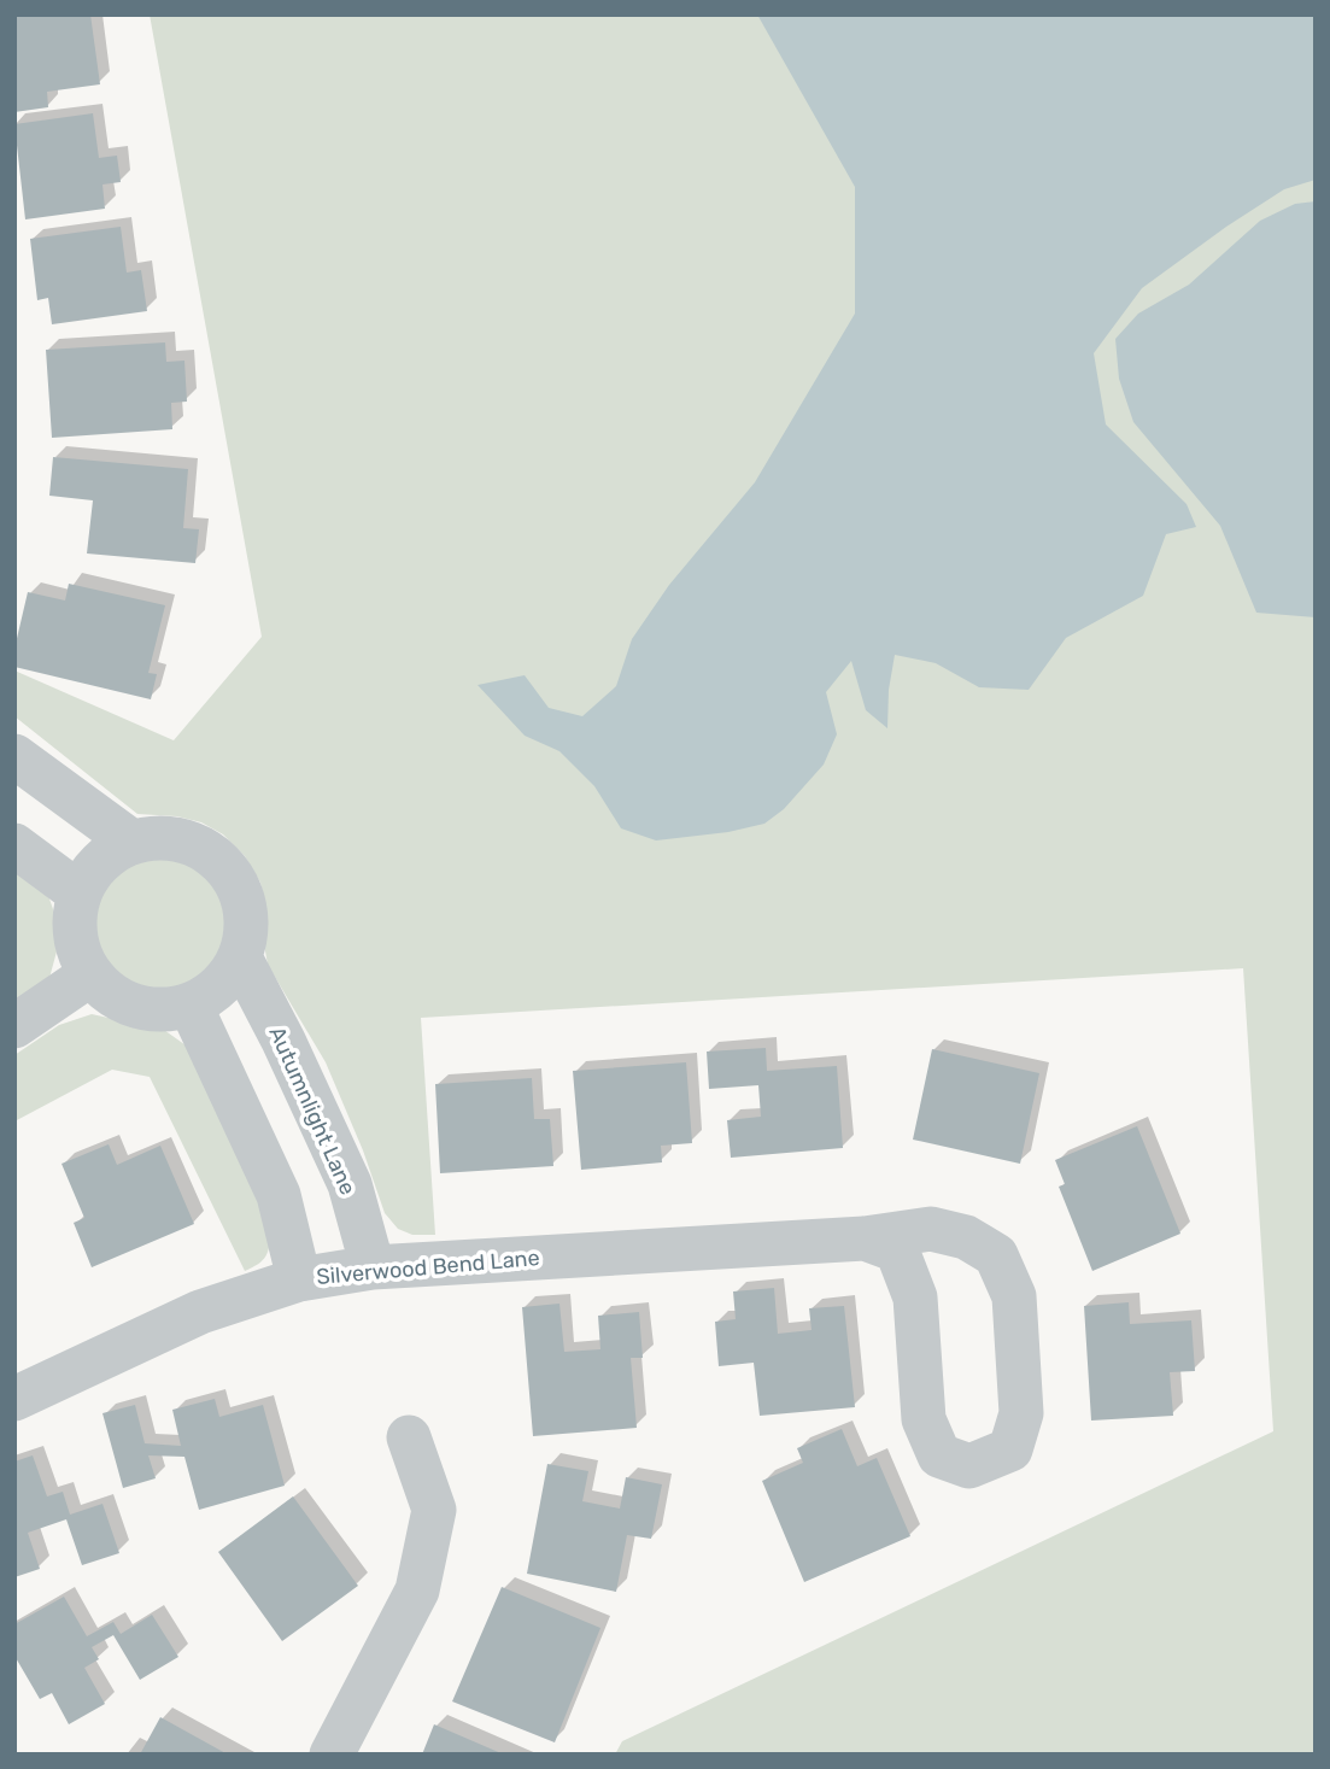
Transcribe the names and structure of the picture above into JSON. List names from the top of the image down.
{
  "streets": {
    "street": ["Autumnlight Lane", "Silverwood Bend Lane"]
  },
  "crossings": [
    ["Autumnlight Lane", "Silverwood Bend Lane"]
  ]
}
